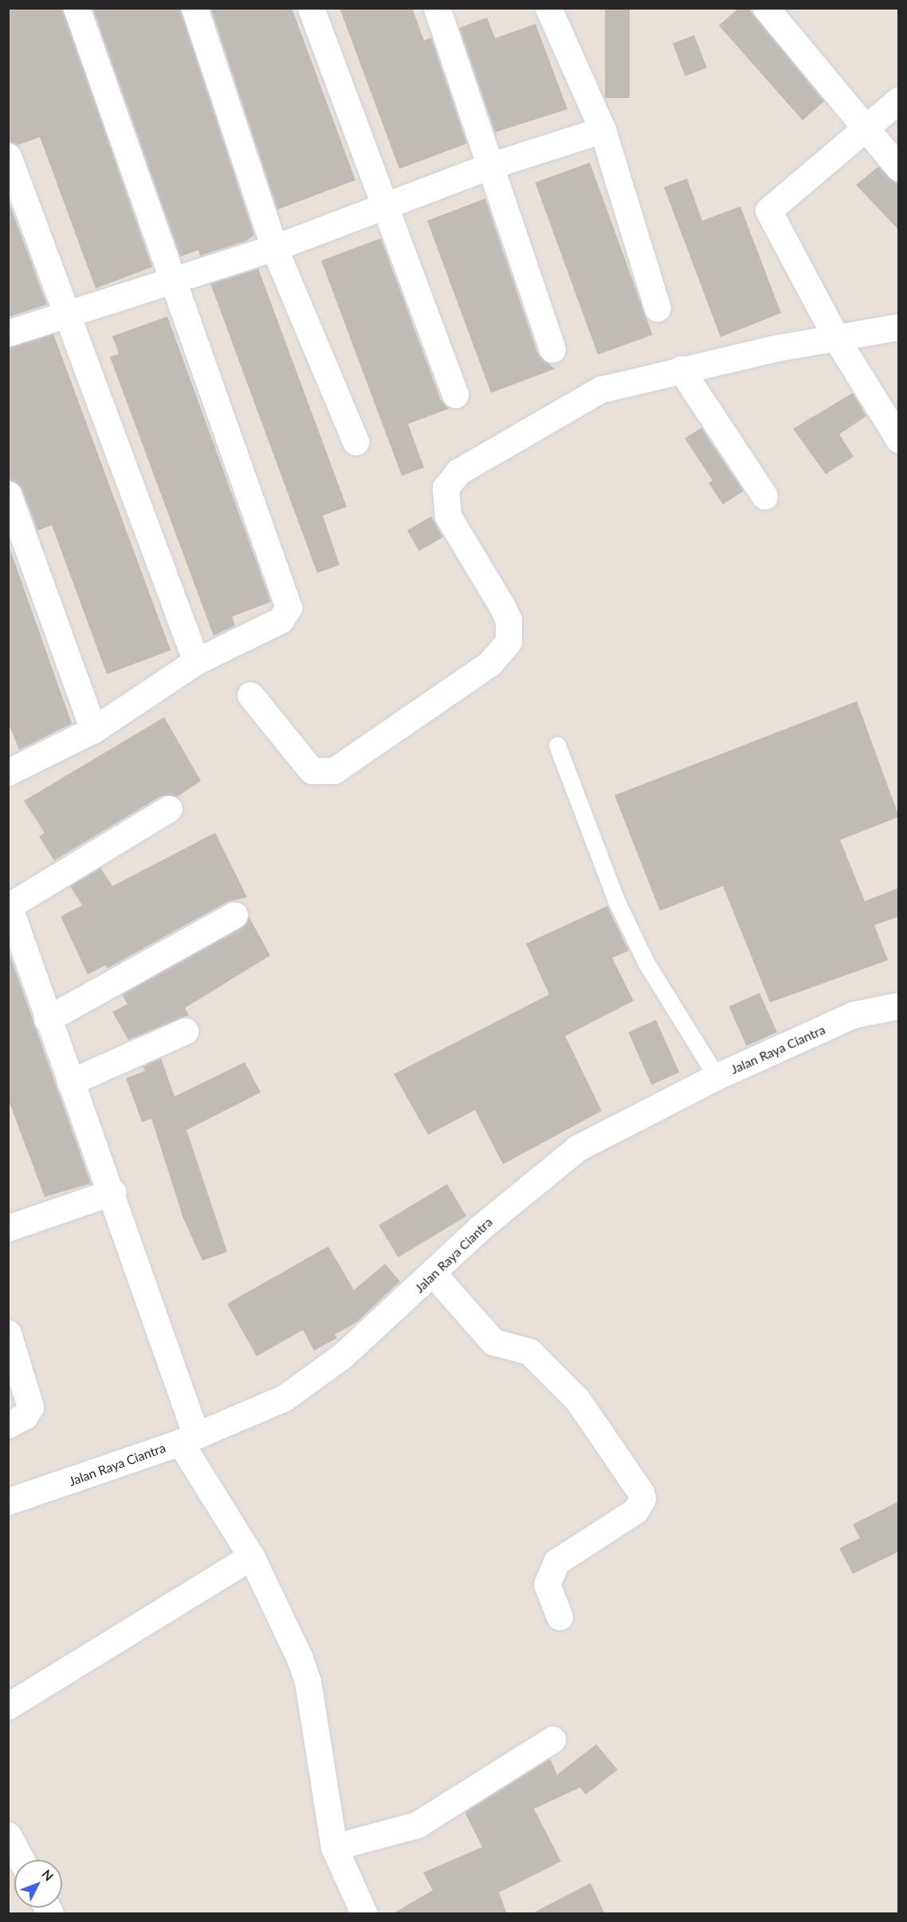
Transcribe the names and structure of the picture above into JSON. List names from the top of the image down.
{
  "streets": {
    "street": ["Jalan Raya Ciantra"]
  },
  "north": "top right"
}
